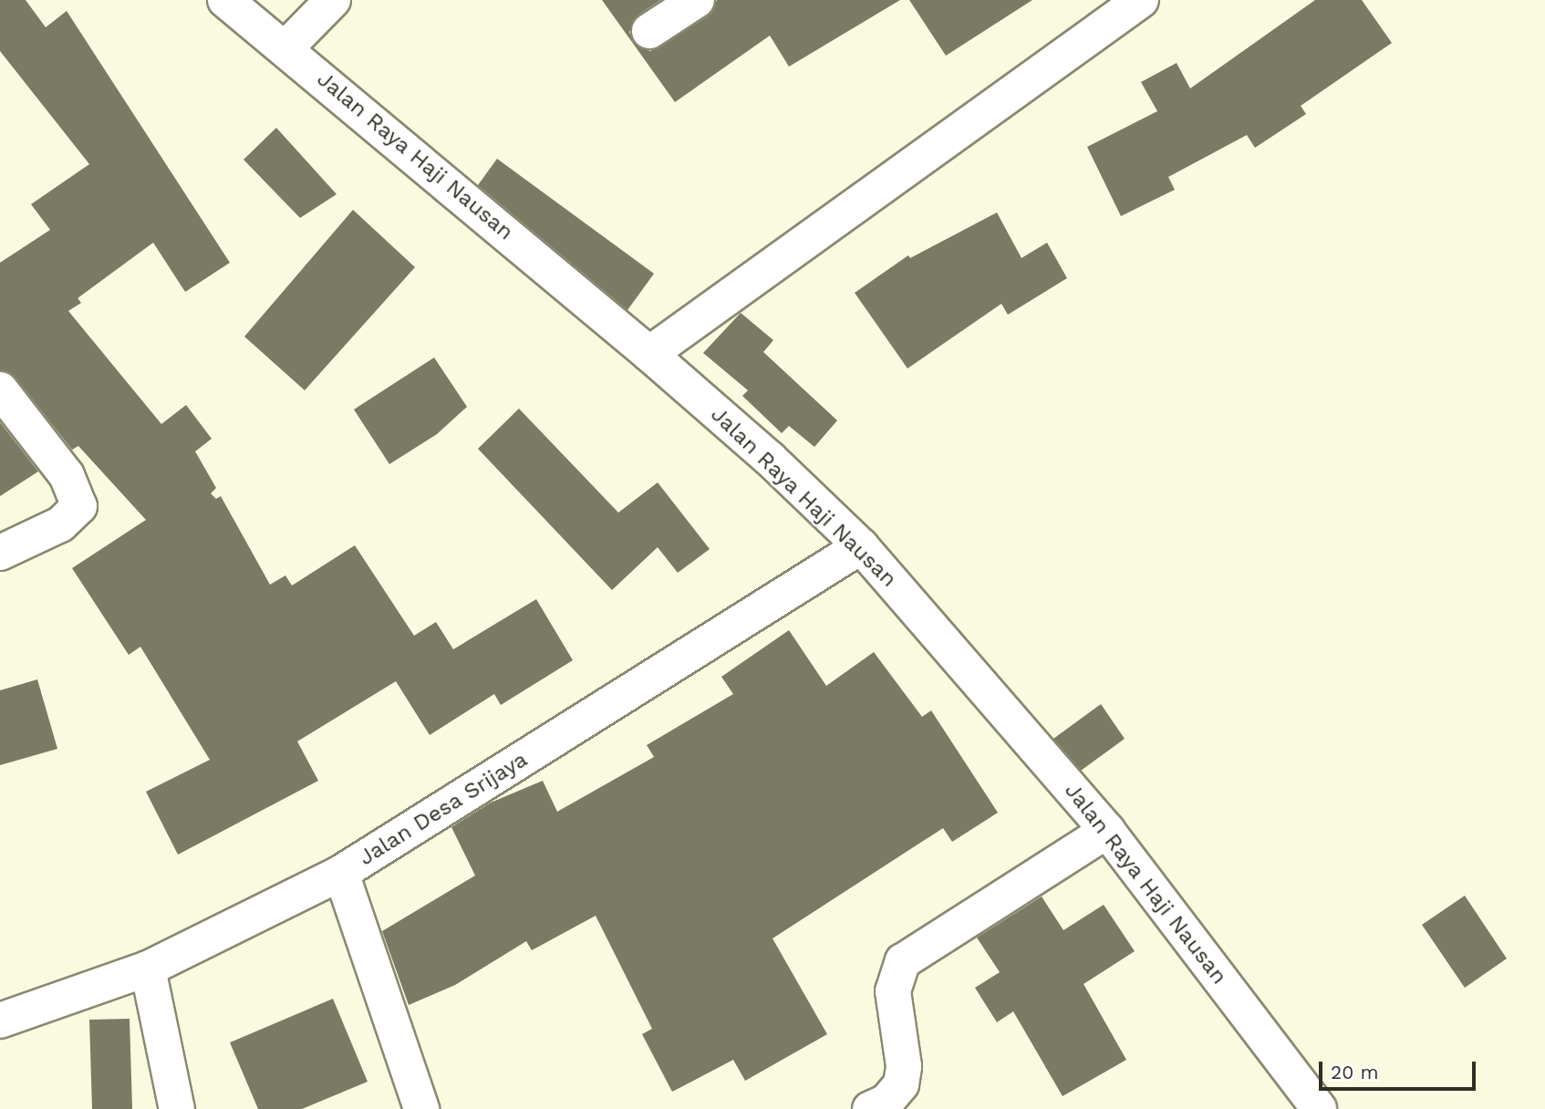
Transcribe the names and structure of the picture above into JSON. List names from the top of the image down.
{
  "streets": {
    "street": ["Jalan Raya Haji Nausan", "Jalan Desa Srijaya"]
  },
  "crossings": [
    ["Jalan Raya Haji Nausan", "Jalan Desa Srijaya"]
  ],
  "scale_bar": "20 m"
}
